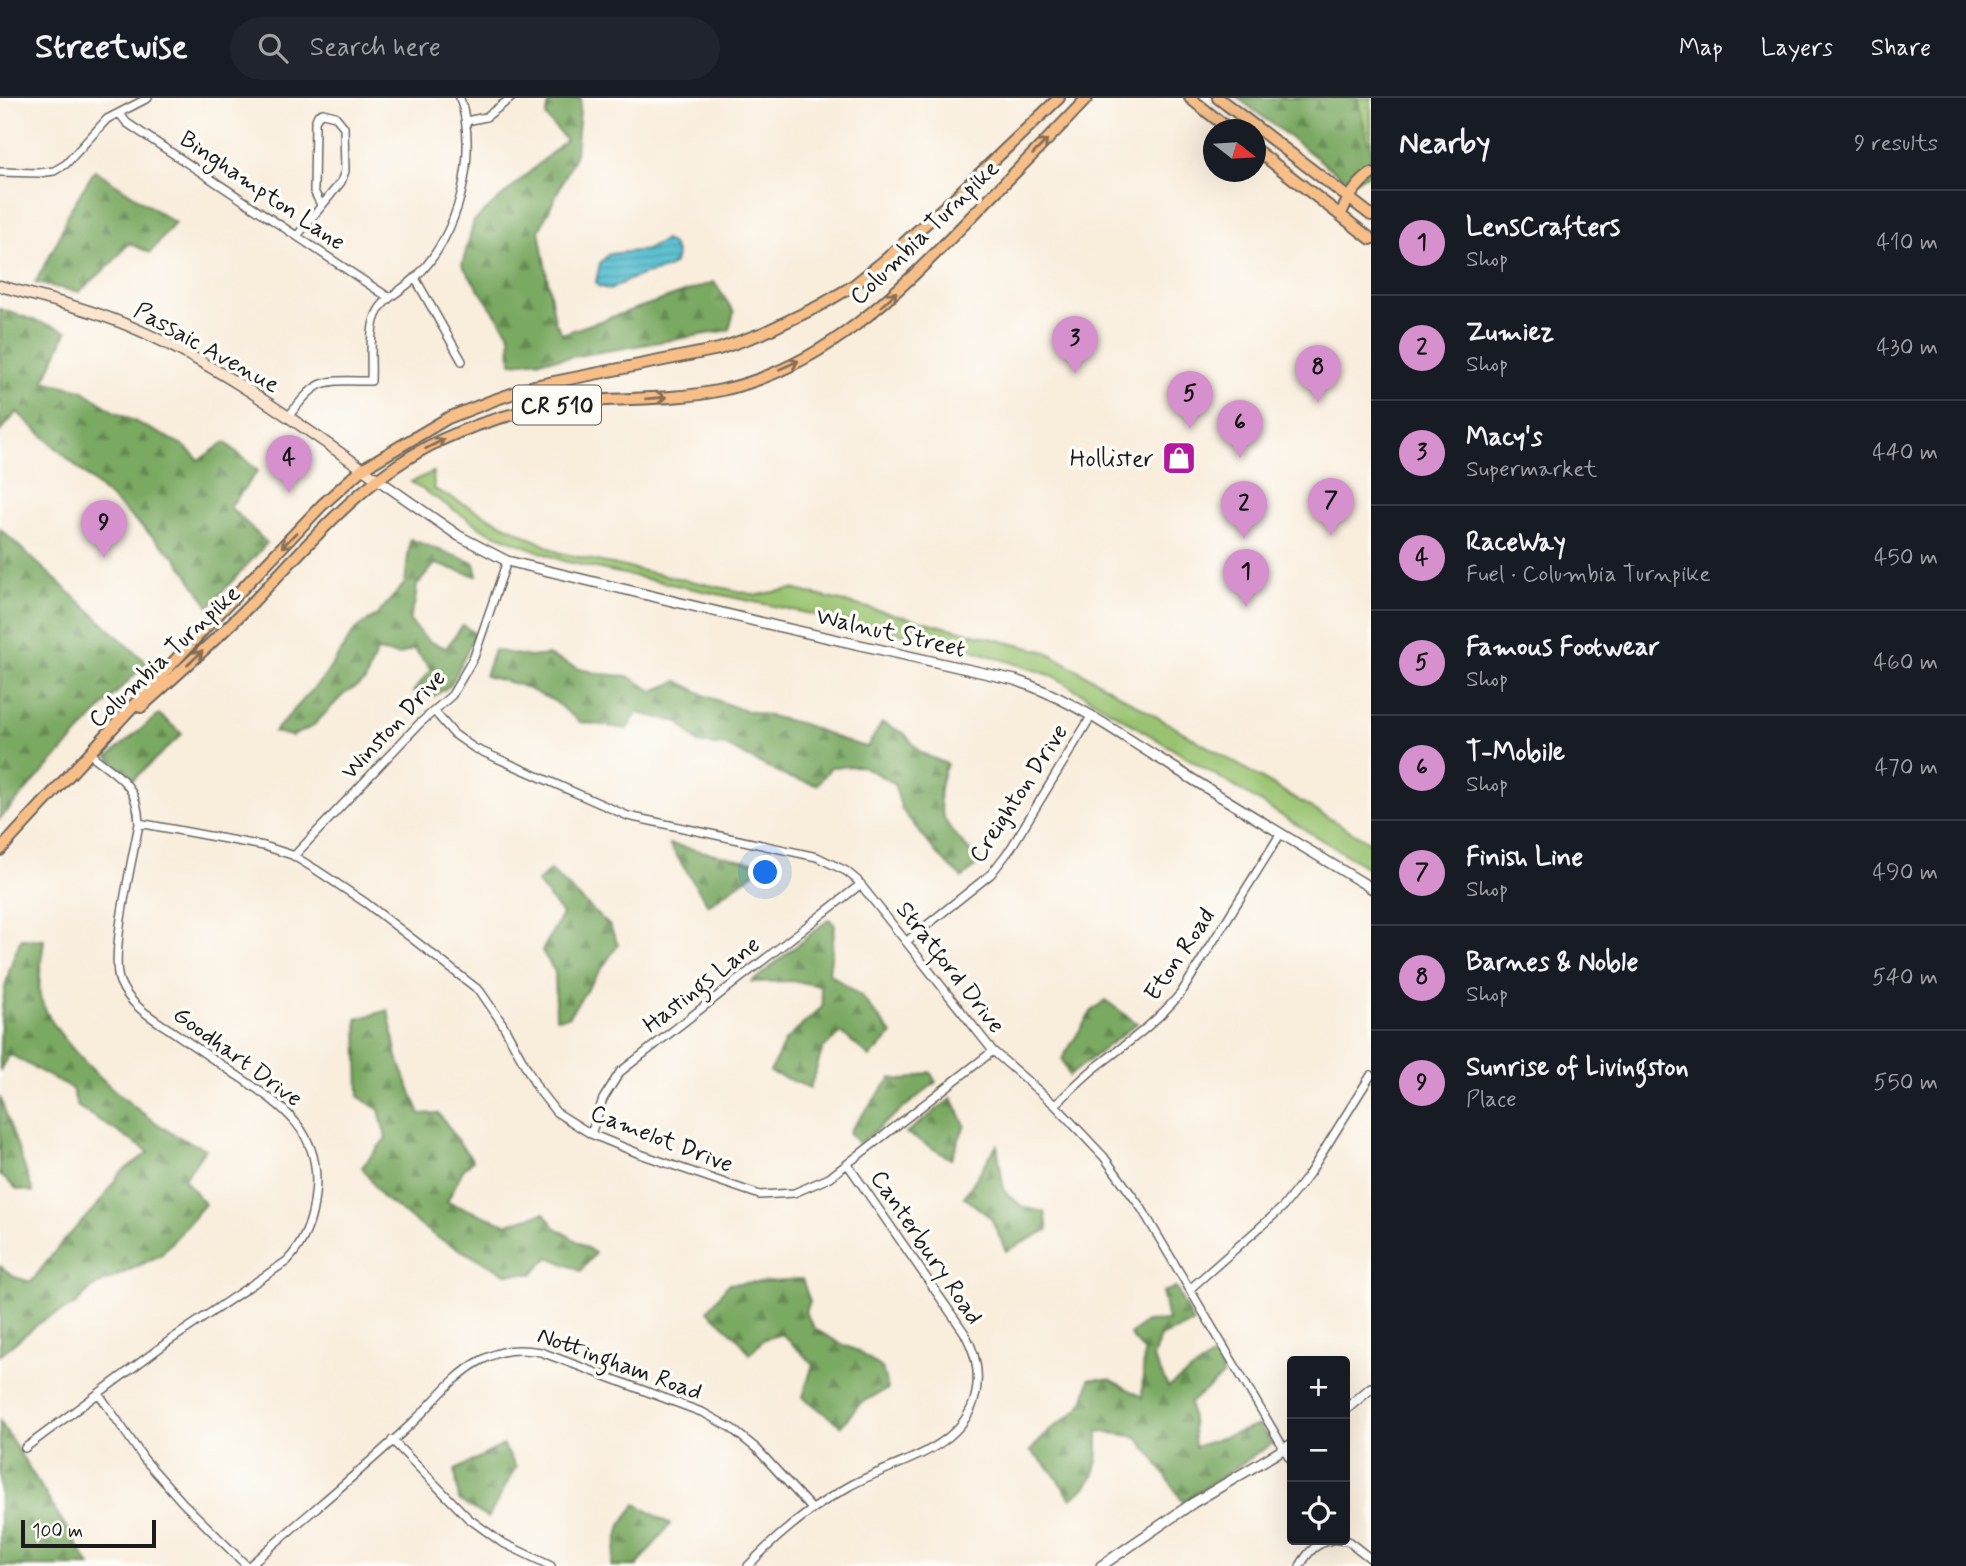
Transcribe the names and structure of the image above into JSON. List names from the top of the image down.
{
  "streets": {
    "main road": ["Columbia Turnpike", "Passaic Avenue", "CR 510"],
    "street": [
      "Binghampton Lane",
      "Walnut Street",
      "Winston Drive",
      "Creighton Drive",
      "Eton Road",
      "Stratford Drive",
      "Hastings Lane",
      "Goodhart Drive",
      "Camelot Drive",
      "Canterbury Road",
      "Nottingham Road"
    ]
  },
  "crossings": [
    ["Columbia Turnpike", "Passaic Avenue"],
    ["Columbia Turnpike", "CR 510"],
    ["Columbia Turnpike", "Walnut Street"],
    ["Columbia Turnpike", "Goodhart Drive"],
    ["Passaic Avenue", "Walnut Street"],
    ["CR 510", "Goodhart Drive"],
    ["Walnut Street", "Winston Drive"],
    ["Walnut Street", "Creighton Drive"],
    ["Walnut Street", "Eton Road"],
    ["Winston Drive", "Stratford Drive"],
    ["Winston Drive", "Camelot Drive"],
    ["Creighton Drive", "Stratford Drive"],
    ["Eton Road", "Stratford Drive"],
    ["Stratford Drive", "Hastings Lane"],
    ["Stratford Drive", "Camelot Drive"],
    ["Hastings Lane", "Camelot Drive"],
    ["Goodhart Drive", "Camelot Drive"],
    ["Camelot Drive", "Canterbury Road"],
    ["Canterbury Road", "Nottingham Road"]
  ],
  "places": {
    "shop": ["Hollister"]
  },
  "scale_bar": "100 m",
  "north": "right",
  "page": {
    "header": "Streetwise",
    "search": "Search here",
    "nav": ["Map", "Layers", "Share"],
    "heading": ["Nearby", "9 results"],
    "list": [
      {
        "mark": "1",
        "name": "LensCrafters",
        "note": "Shop",
        "value": "410 m"
      },
      {
        "mark": "2",
        "name": "Zumiez",
        "note": "Shop",
        "value": "430 m"
      },
      {
        "mark": "3",
        "name": "Macy's",
        "note": "Supermarket",
        "value": "440 m"
      },
      {
        "mark": "4",
        "name": "RaceWay",
        "note": "Fuel · Columbia Turnpike",
        "value": "450 m"
      },
      {
        "mark": "5",
        "name": "Famous Footwear",
        "note": "Shop",
        "value": "460 m"
      },
      {
        "mark": "6",
        "name": "T-Mobile",
        "note": "Shop",
        "value": "470 m"
      },
      {
        "mark": "7",
        "name": "Finish Line",
        "note": "Shop",
        "value": "490 m"
      },
      {
        "mark": "8",
        "name": "Barnes & Noble",
        "note": "Shop",
        "value": "540 m"
      },
      {
        "mark": "9",
        "name": "Sunrise of Livingston",
        "note": "Place",
        "value": "550 m"
      }
    ],
    "pins": [
      "3",
      "8",
      "5",
      "6",
      "4",
      "7",
      "2",
      "9",
      "1"
    ],
    "map_buttons": ["+", "−"],
    "scale": "100 m"
  }
}
